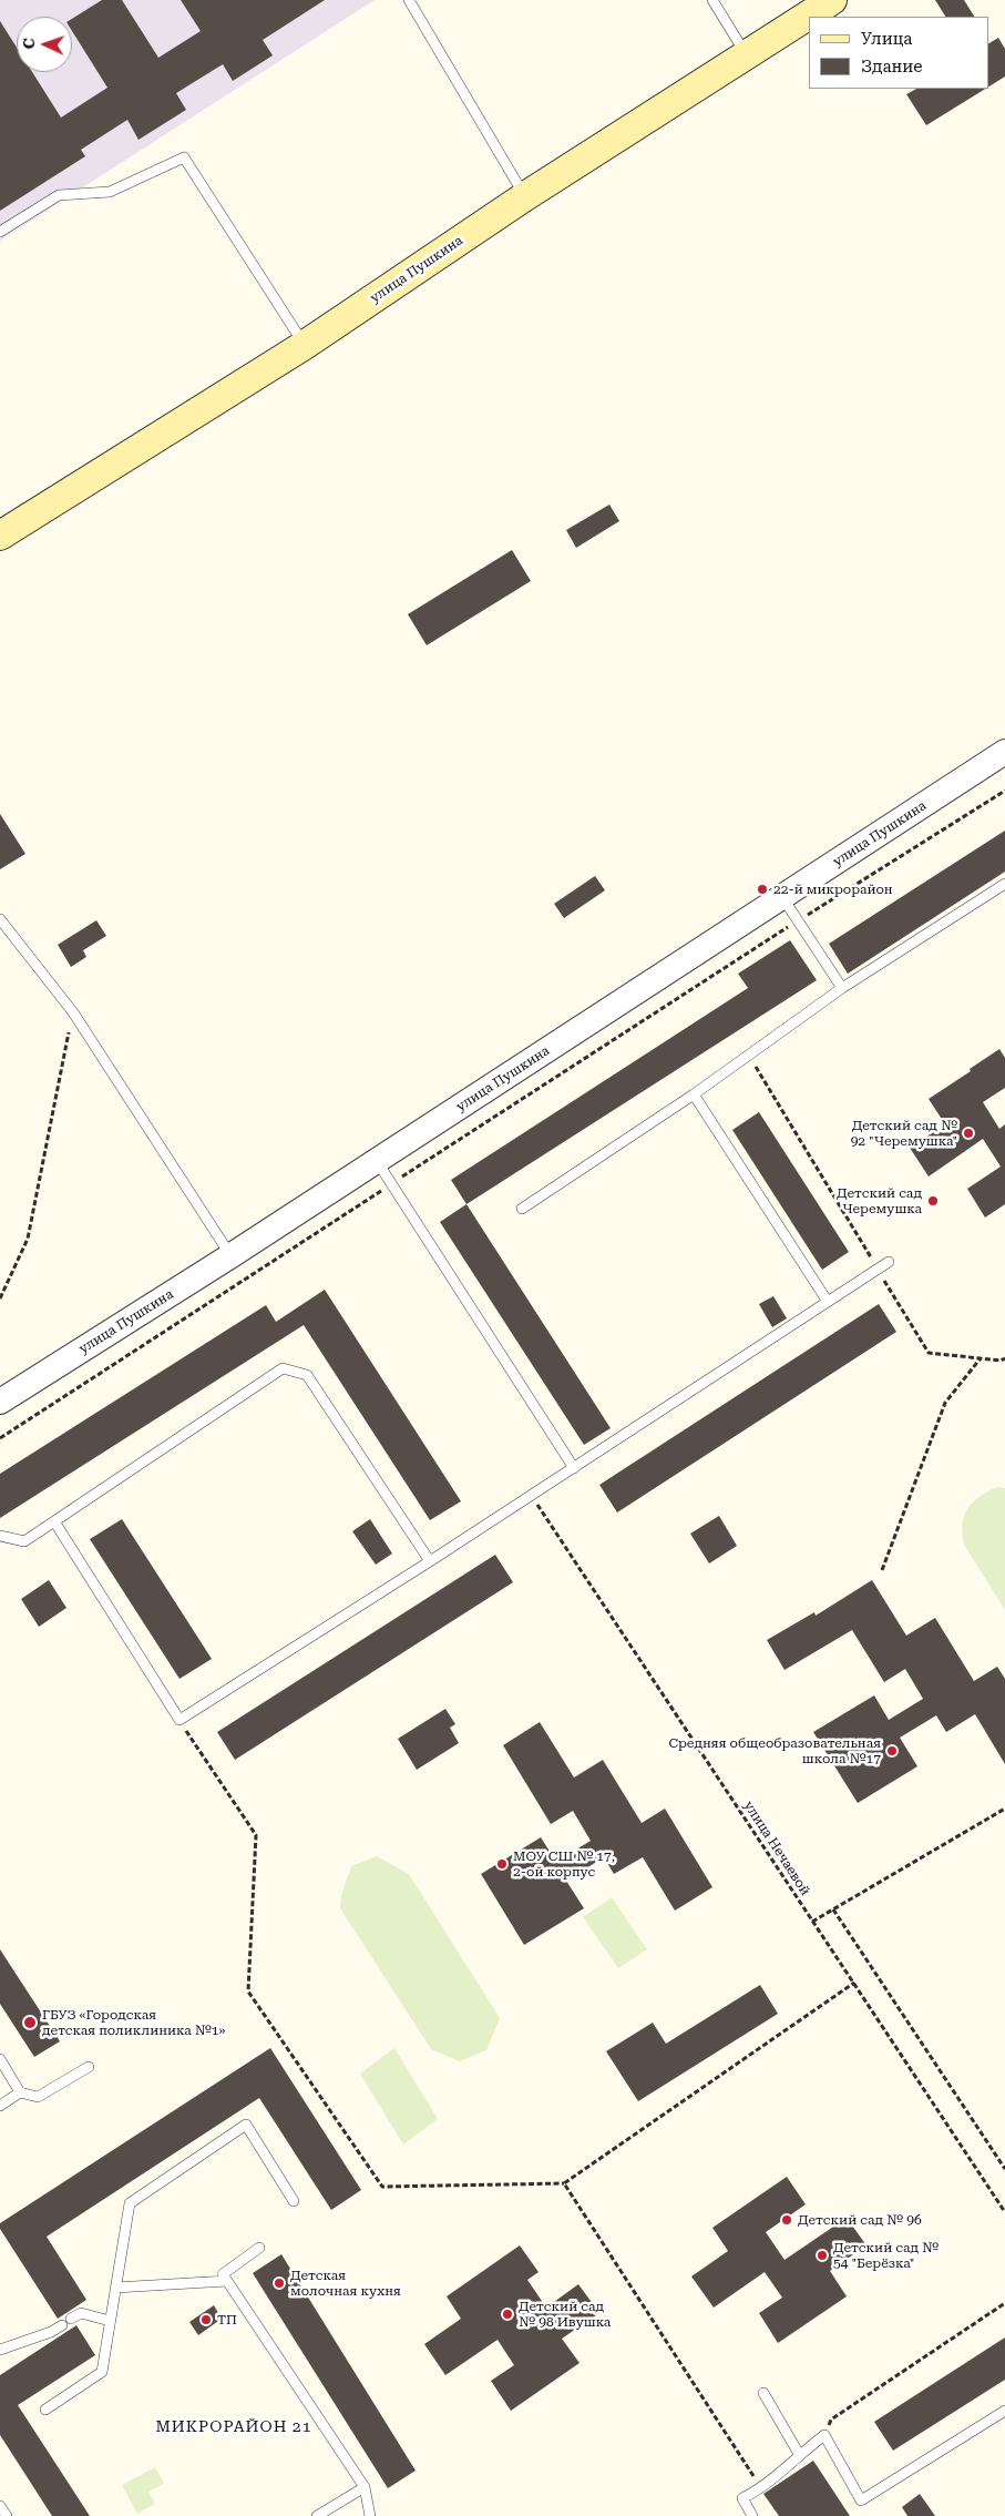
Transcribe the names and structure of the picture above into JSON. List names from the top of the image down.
{
  "streets": {
    "main road": ["улица Пушкина"],
    "path": ["улица Нечаевой"]
  },
  "districts": ["МИКРОРАЙОН 21"],
  "places": [
    "22-й микрорайон",
    "Детский сад № 92 \"Черемушка\"",
    "Детский сад Черемушка",
    "Средняя общеобразовательная школа №17",
    "МОУ СШ № 17, 2-ой корпус",
    "ГБУЗ «Городская детская поликлиника №1»",
    "Детский сад № 96",
    "Детский сад № 54 \"Берёзка\"",
    "Детская молочная кухня",
    "Детский сад № 98 Ивушка",
    "ТП"
  ],
  "legend": ["Улица", "Здание"],
  "north": "left"
}
